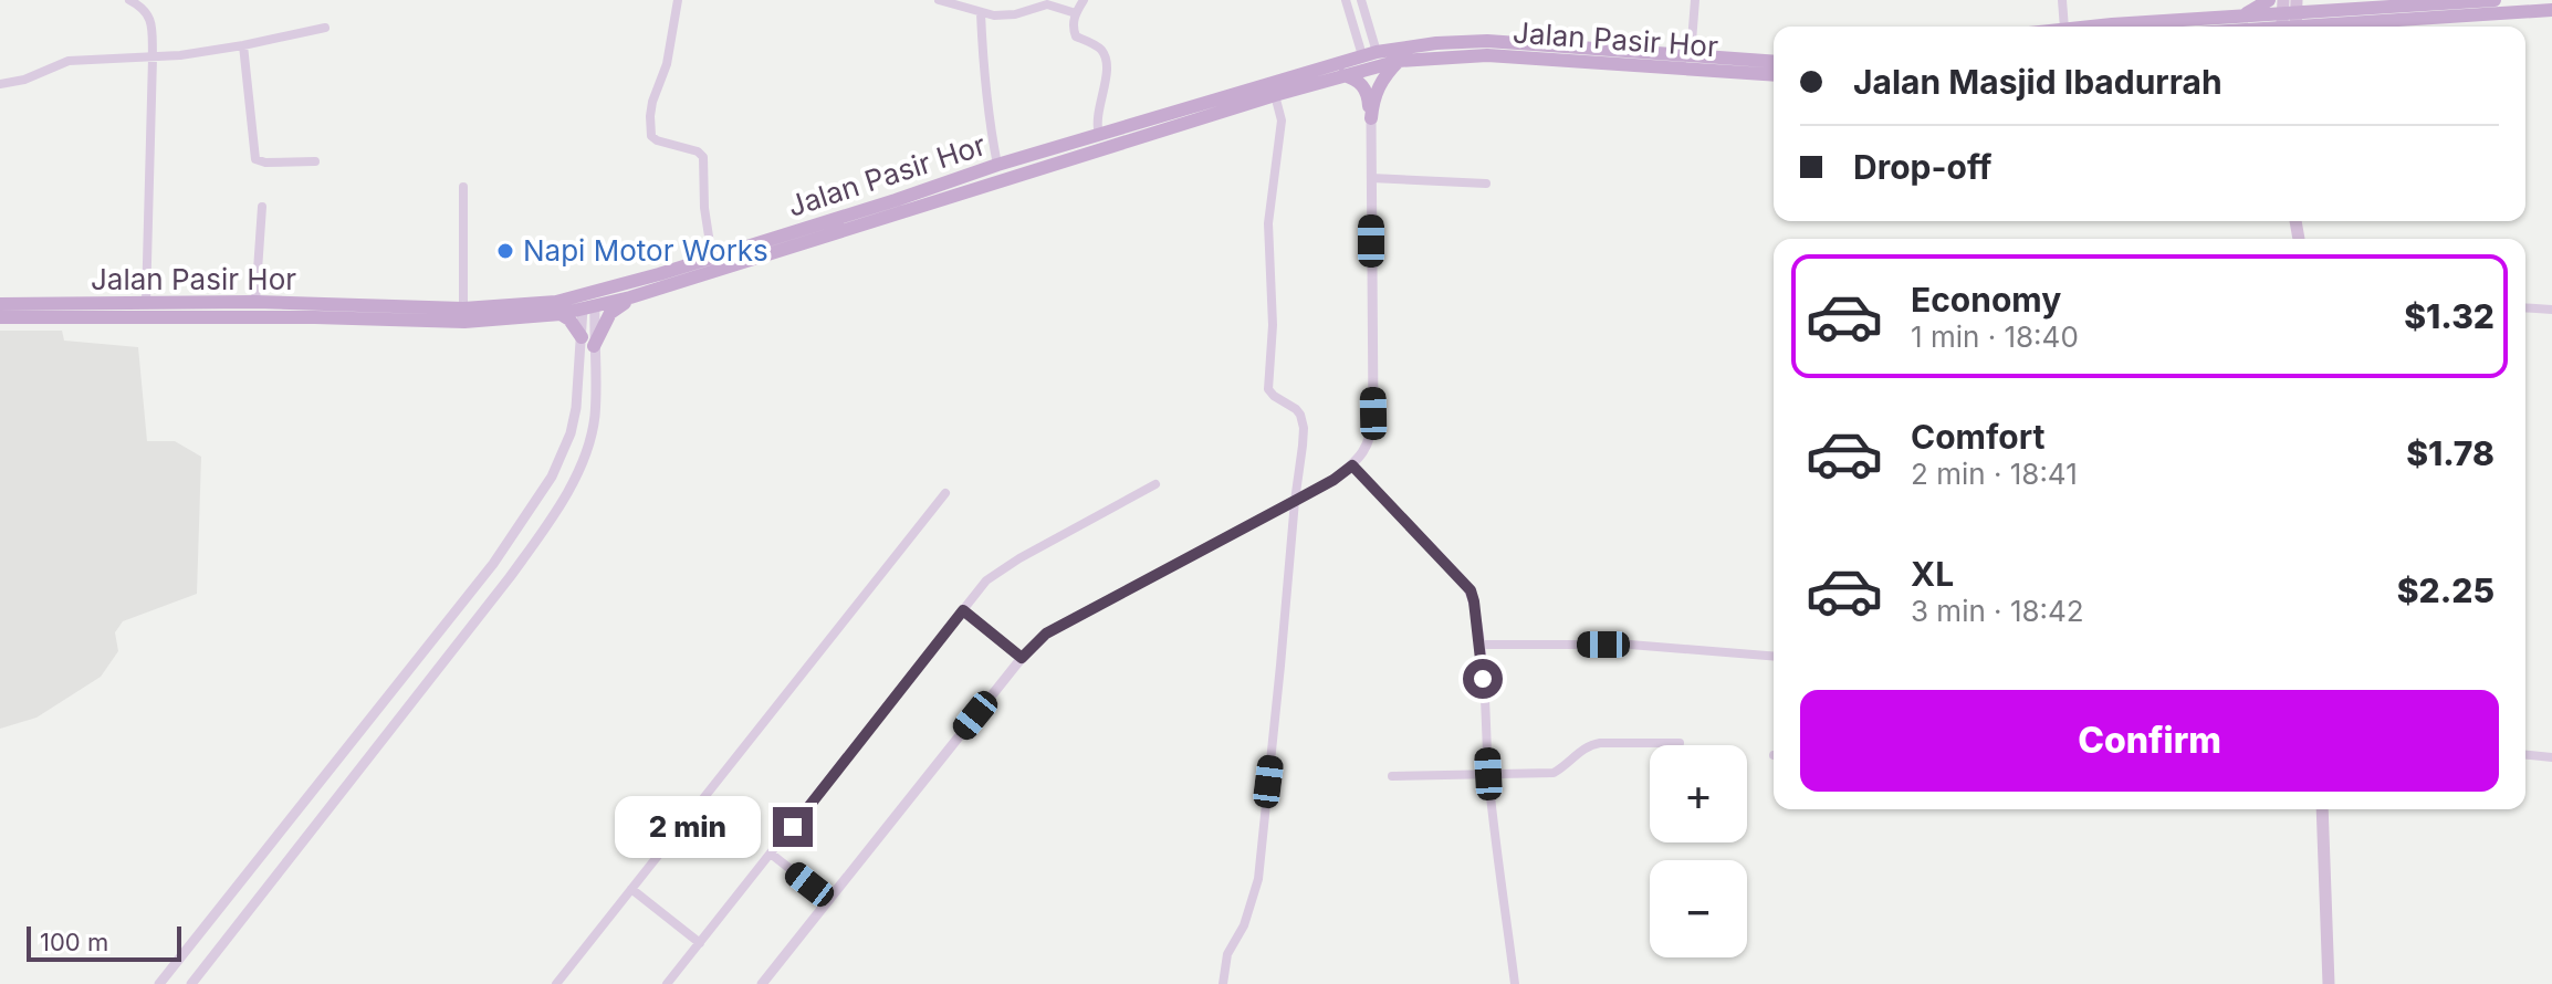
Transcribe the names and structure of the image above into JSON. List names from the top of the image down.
{
  "streets": {
    "main road": ["Jalan Pasir Hor"]
  },
  "places": ["Napi Motor Works"],
  "scale_bar": "100 m",
  "page": {
    "banner": ["Jalan Masjid Ibadurrah", "Drop-off"],
    "list": [
      {
        "name": "Economy",
        "note": "1 min · 18:40",
        "value": "$1.32"
      },
      {
        "name": "Comfort",
        "note": "2 min · 18:41",
        "value": "$1.78"
      },
      {
        "name": "XL",
        "note": "3 min · 18:42",
        "value": "$2.25"
      }
    ],
    "buttons": "Confirm",
    "map_buttons": ["+", "−"],
    "bubble": "2 min",
    "scale": "100 m"
  }
}
